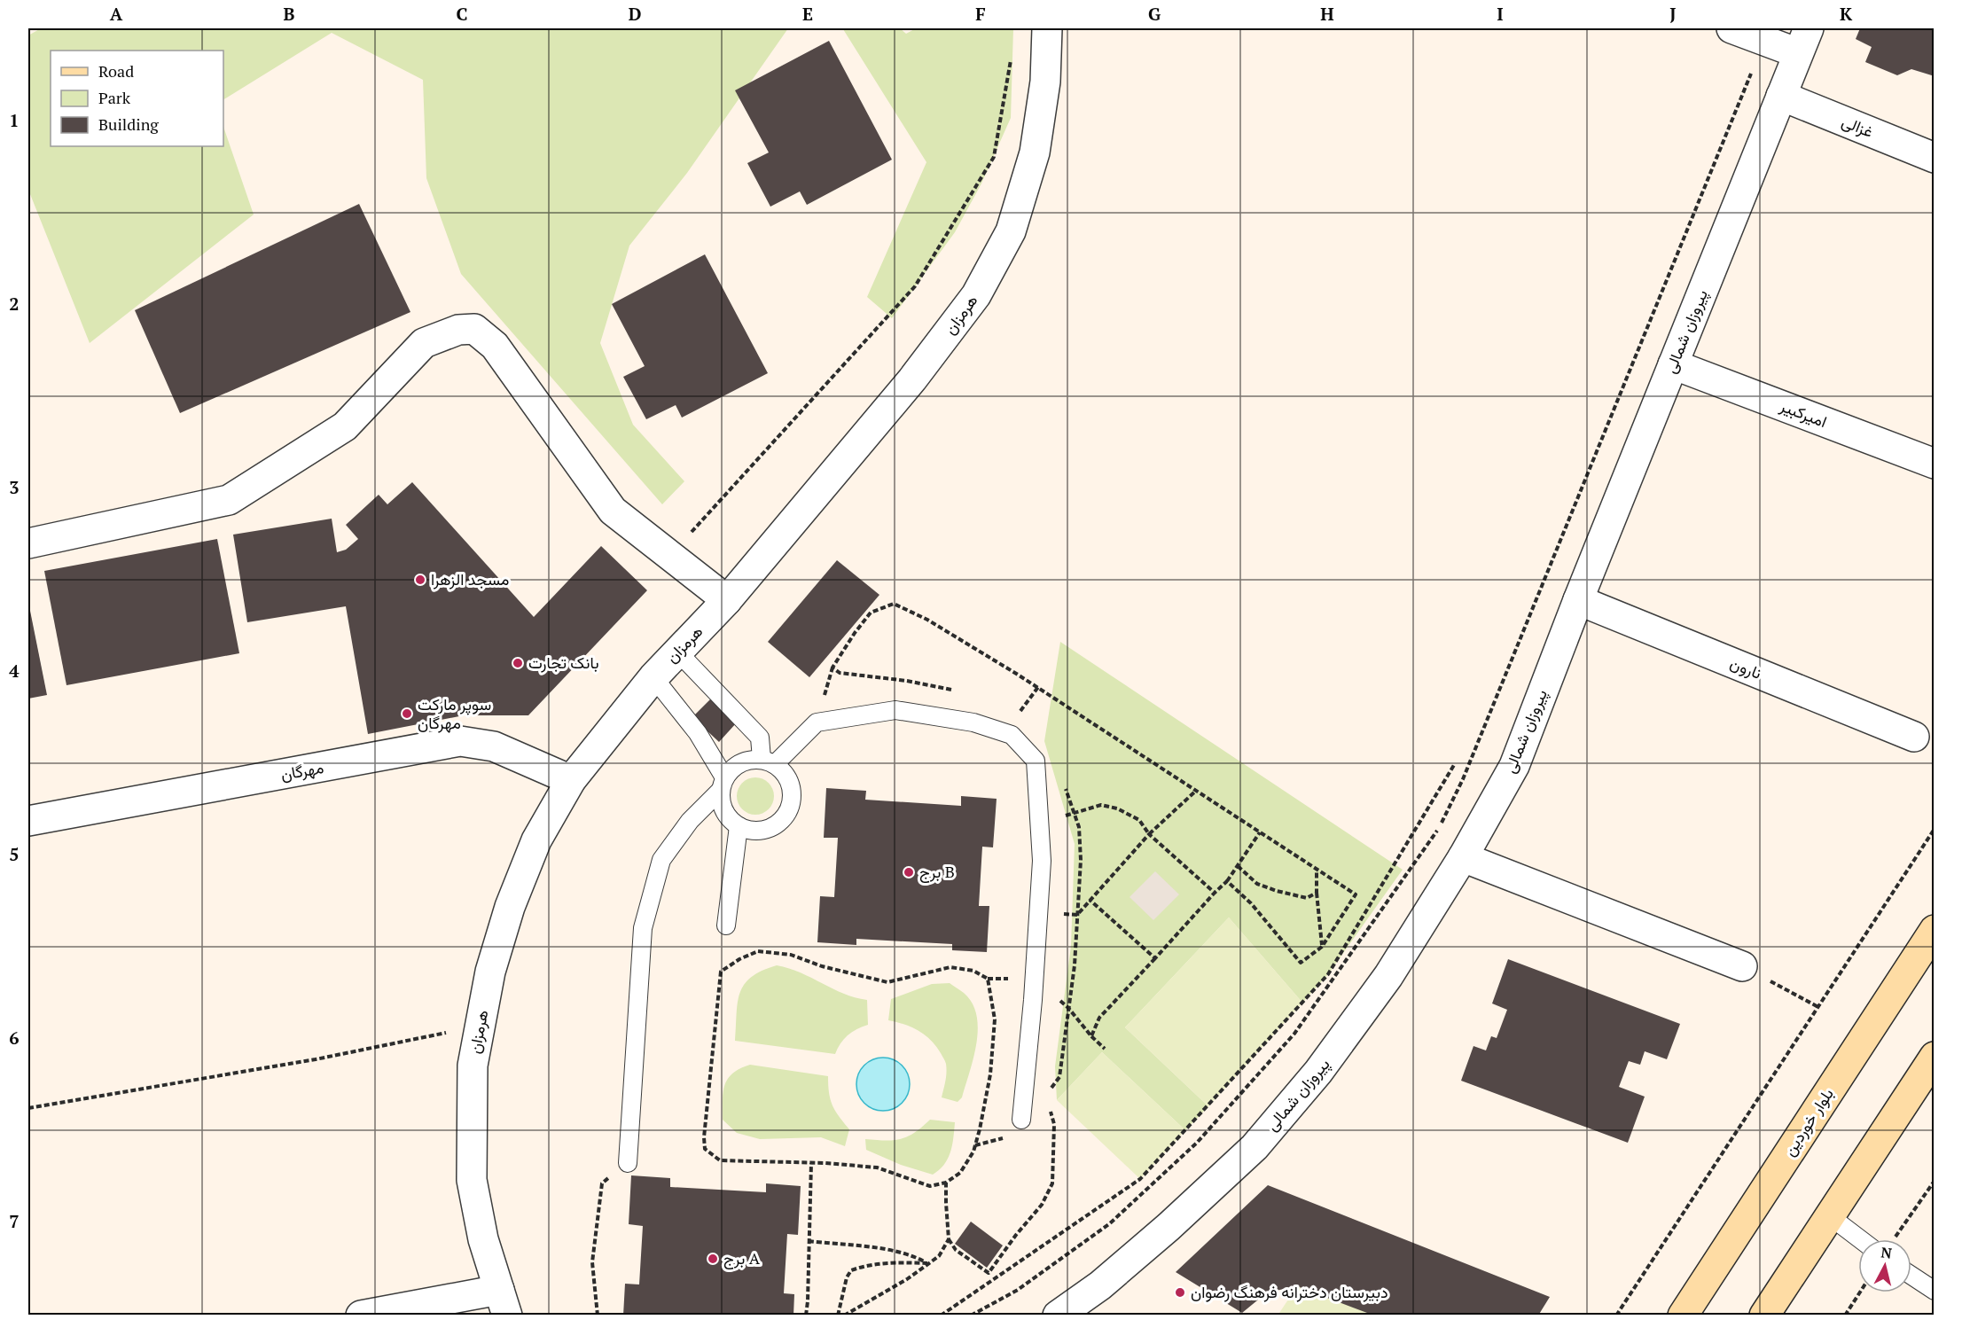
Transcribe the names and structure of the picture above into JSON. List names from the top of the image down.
{
  "streets": {
    "main road": ["بلوار خوردین"],
    "street": [
      "غزالی",
      "هرمزان",
      "پیروزان شمالی",
      "امیرکبیر",
      "نارون",
      "مهرگان"
    ]
  },
  "crossings": [
    ["غزالی", "پیروزان شمالی"],
    ["هرمزان", "مهرگان"],
    ["پیروزان شمالی", "امیرکبیر"],
    ["پیروزان شمالی", "نارون"]
  ],
  "places": [
    "مسجد الزهرا",
    "بانک تجارت",
    "سوپر مارکت مهرگان",
    "برج B",
    "برج A",
    "دبیرستان دخترانه فرهنگ رضوان"
  ],
  "legend": ["Road", "Park", "Building"],
  "north": "top",
  "grid": {
    "columns": [
      "A",
      "B",
      "C",
      "D",
      "E",
      "F",
      "G",
      "H",
      "I",
      "J",
      "K"
    ],
    "rows": [
      "1",
      "2",
      "3",
      "4",
      "5",
      "6",
      "7"
    ]
  }
}
